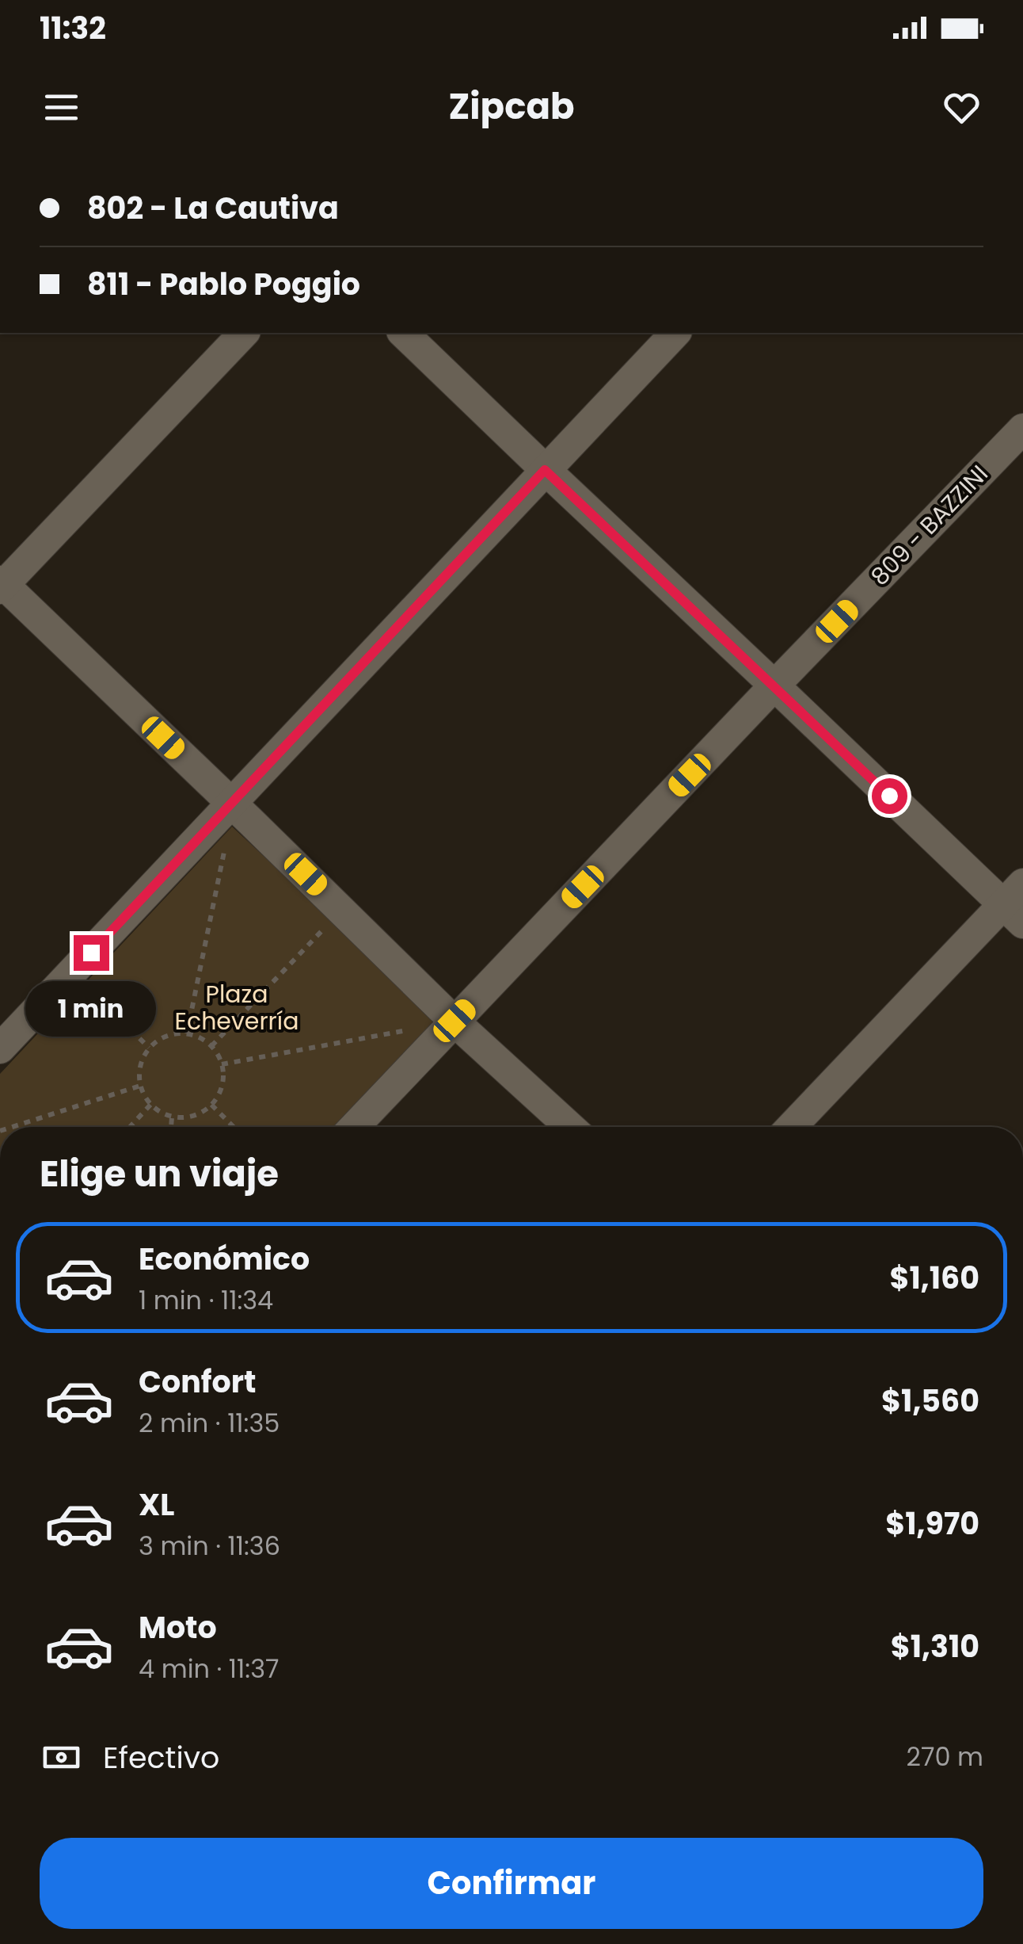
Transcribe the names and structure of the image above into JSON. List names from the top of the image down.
{
  "streets": {
    "street": ["809 - BAZZINI"]
  },
  "parks": ["Plaza Echeverría"],
  "page": {
    "status": "11:32",
    "header": "Zipcab",
    "banner": ["802 - La Cautiva", "811 - Pablo Poggio"],
    "bubble": "1 min",
    "heading": "Elige un viaje",
    "list": [
      {
        "name": "Económico",
        "note": "1 min · 11:34",
        "value": "$1,160"
      },
      {
        "name": "Confort",
        "note": "2 min · 11:35",
        "value": "$1,560"
      },
      {
        "name": "XL",
        "note": "3 min · 11:36",
        "value": "$1,970"
      },
      {
        "name": "Moto",
        "note": "4 min · 11:37",
        "value": "$1,310"
      }
    ],
    "pay": ["Efectivo", "270 m"],
    "buttons": "Confirmar"
  }
}
